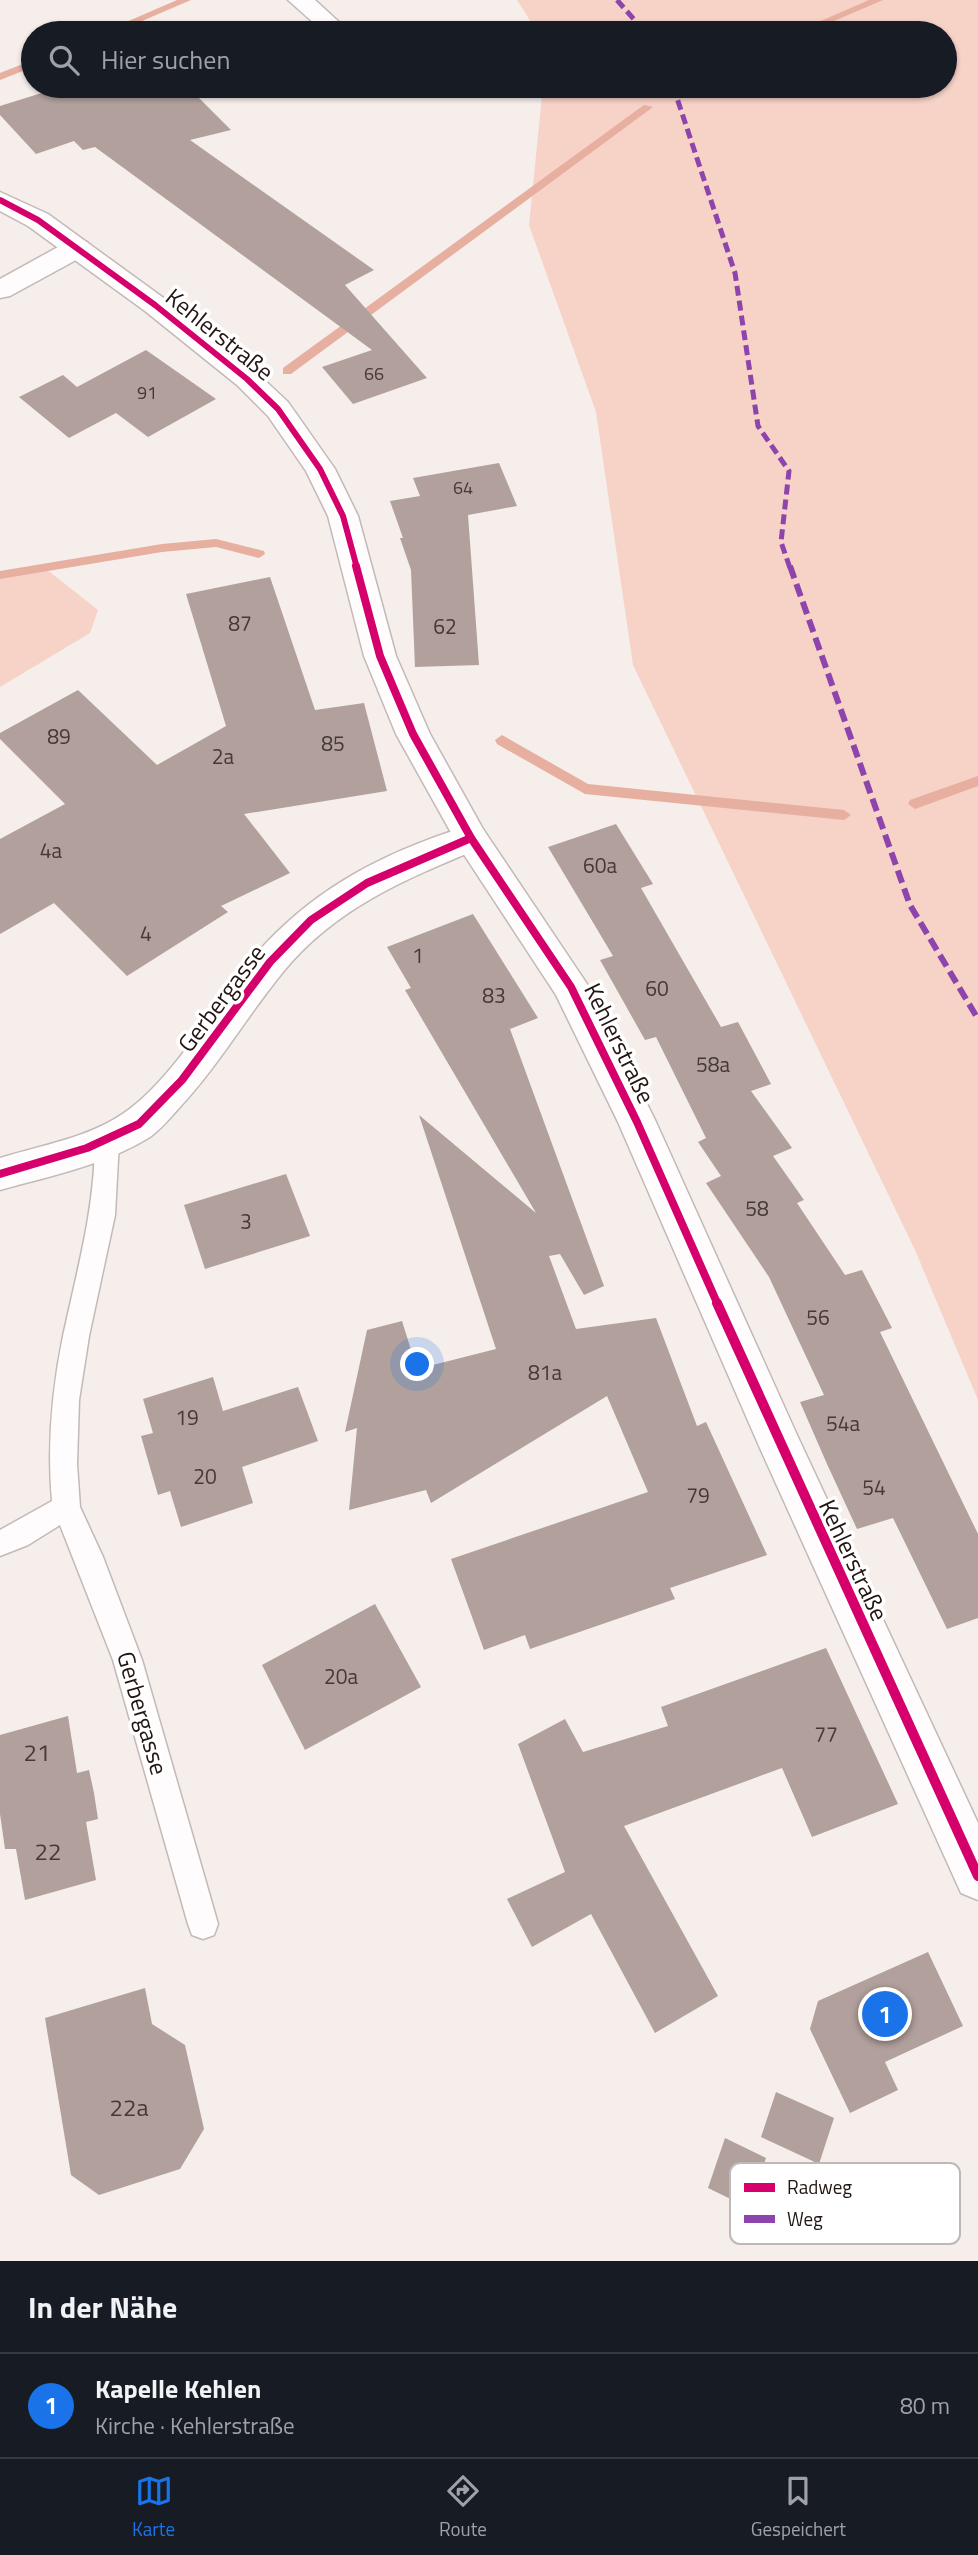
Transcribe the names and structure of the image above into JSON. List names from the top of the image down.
{
  "streets": {
    "street": ["Kehlerstraße", "Gerbergasse"]
  },
  "crossings": [
    ["Kehlerstraße", "Gerbergasse"]
  ],
  "house_numbers": [
    "66",
    "91",
    "64",
    "87",
    "62",
    "89",
    "85",
    "2a",
    "4a",
    "60a",
    "4",
    "1",
    "60",
    "83",
    "58a",
    "58",
    "3",
    "56",
    "81a",
    "19",
    "54a",
    "20",
    "54",
    "79",
    "20a",
    "77",
    "21",
    "22",
    "22a"
  ],
  "legend": ["Radweg", "Weg"],
  "page": {
    "search": "Hier suchen",
    "pins": "1",
    "heading": "In der Nähe",
    "list": [
      {
        "mark": "1",
        "name": "Kapelle Kehlen",
        "note": "Kirche · Kehlerstraße",
        "value": "80 m"
      }
    ],
    "nav": ["Karte", "Route", "Gespeichert"]
  }
}
